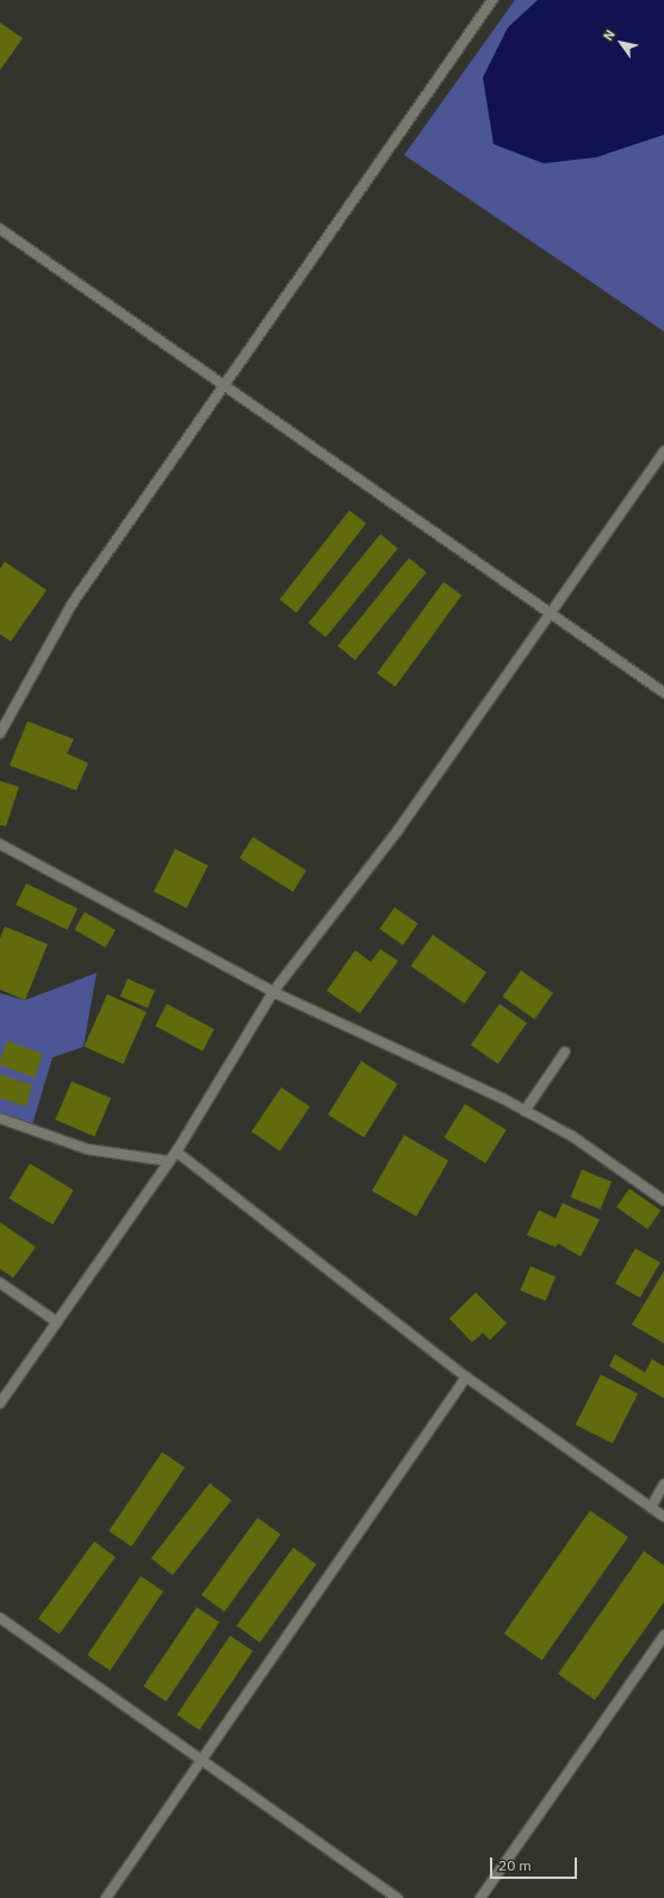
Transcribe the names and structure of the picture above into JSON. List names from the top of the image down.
{
  "scale_bar": "20 m",
  "north": "top left"
}
